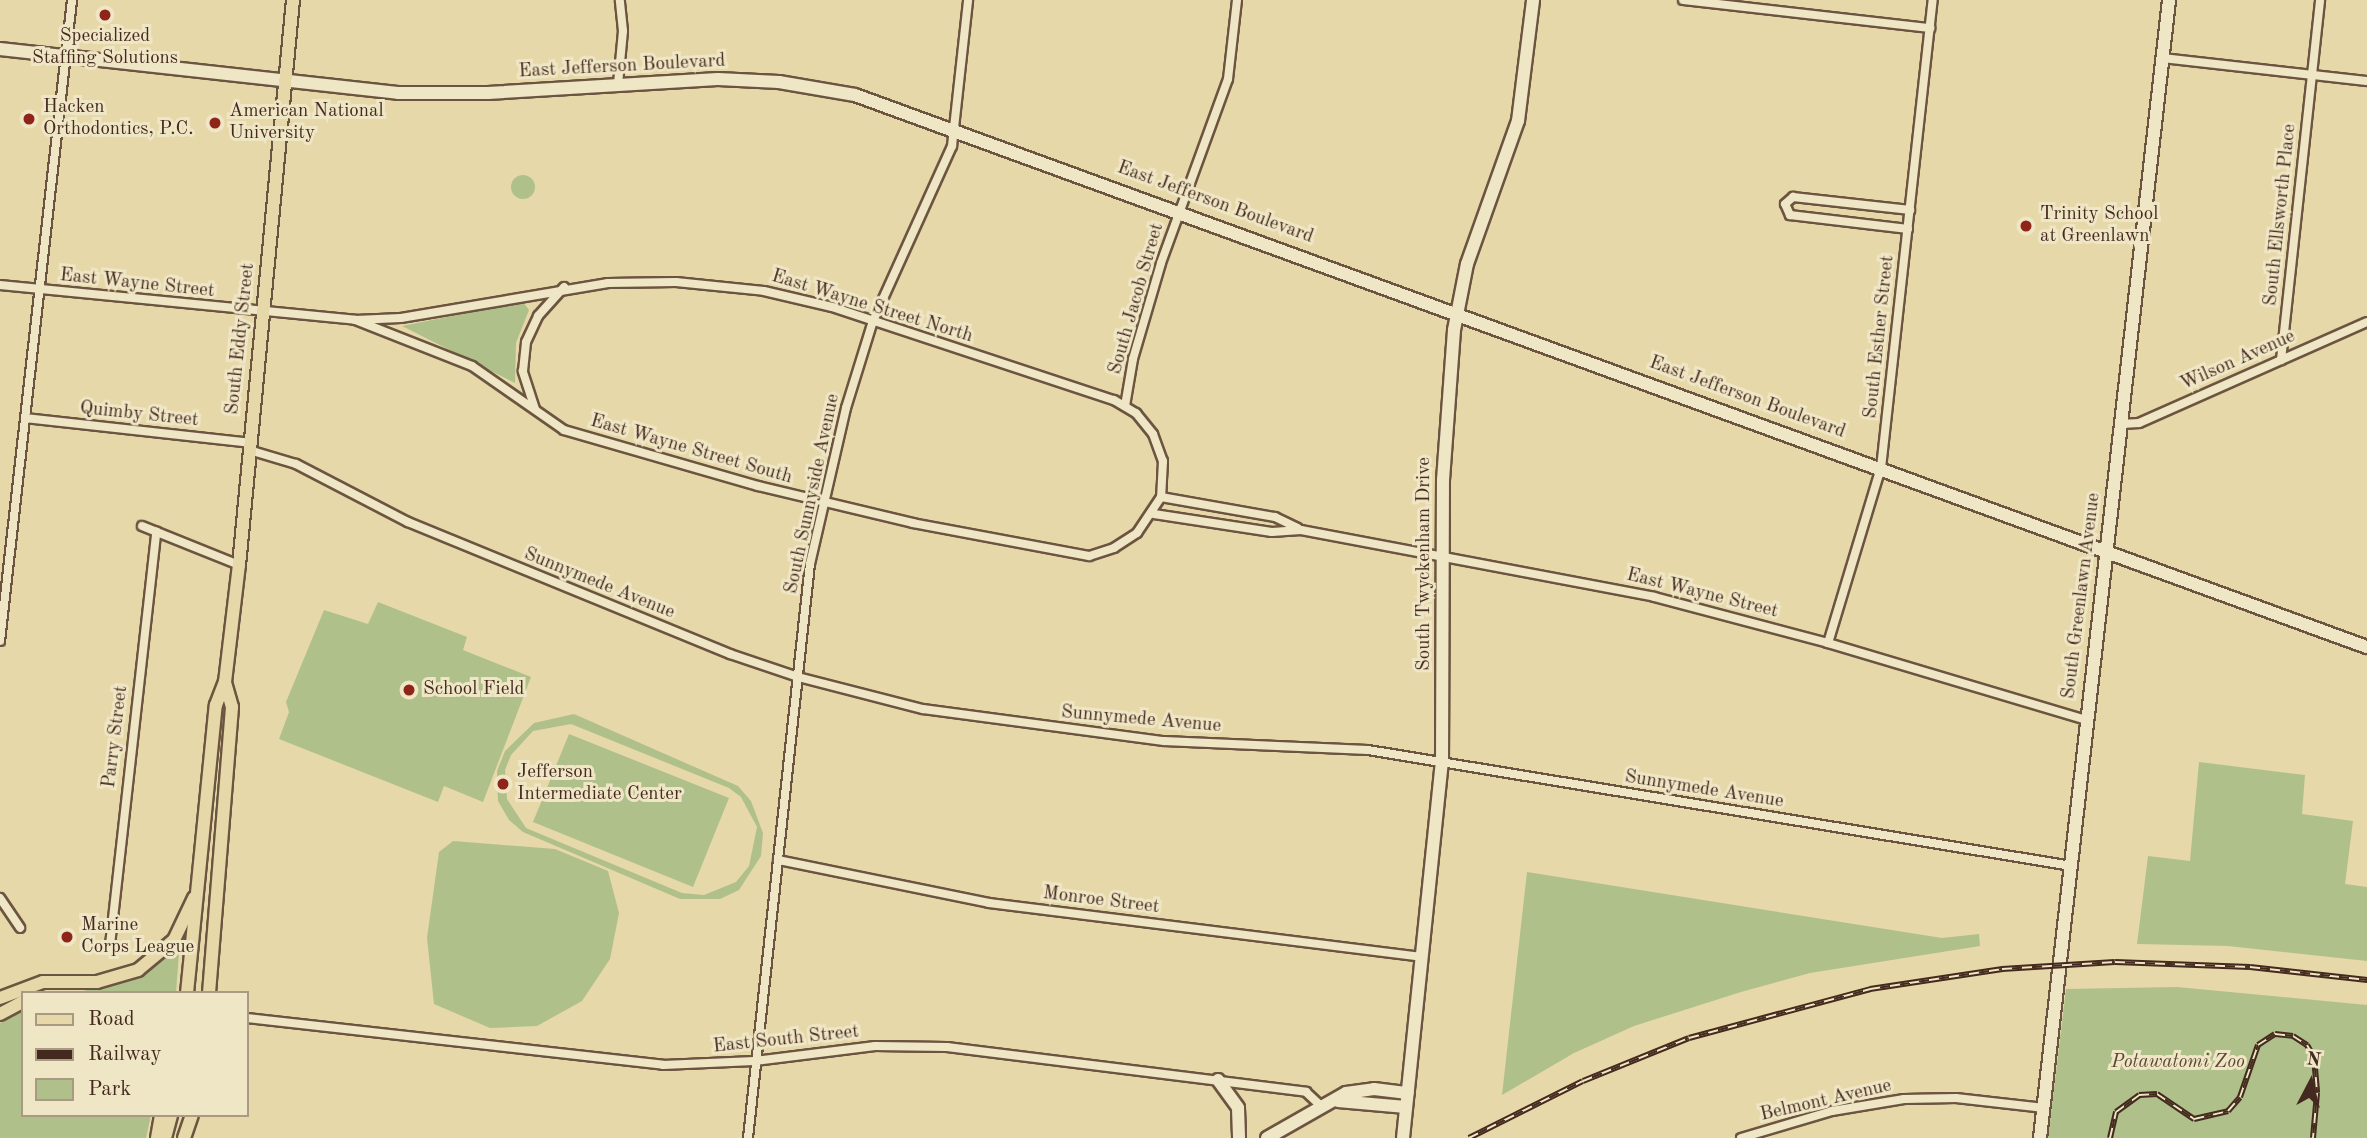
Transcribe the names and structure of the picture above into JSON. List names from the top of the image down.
{
  "streets": {
    "main road": ["South Eddy Street"],
    "street": [
      "East Jefferson Boulevard",
      "South Ellsworth Place",
      "East Wayne Street",
      "South Jacob Street",
      "East Wayne Street North",
      "South Esther Street",
      "Wilson Avenue",
      "Quimby Street",
      "East Wayne Street South",
      "South Sunnyside Avenue",
      "South Twyckenham Drive",
      "Sunnymede Avenue",
      "South Greenlawn Avenue",
      "Parry Street",
      "Monroe Street",
      "East South Street",
      "Belmont Avenue"
    ]
  },
  "crossings": [
    ["East Jefferson Boulevard", "South Jacob Street"],
    ["East Jefferson Boulevard", "South Esther Street"],
    ["East Jefferson Boulevard", "South Eddy Street"],
    ["East Jefferson Boulevard", "South Sunnyside Avenue"],
    ["East Jefferson Boulevard", "South Twyckenham Drive"],
    ["East Jefferson Boulevard", "South Greenlawn Avenue"],
    ["South Ellsworth Place", "Wilson Avenue"],
    ["East Wayne Street", "East Wayne Street North"],
    ["East Wayne Street", "South Esther Street"],
    ["East Wayne Street", "South Eddy Street"],
    ["East Wayne Street", "East Wayne Street South"],
    ["East Wayne Street", "South Twyckenham Drive"],
    ["East Wayne Street", "South Greenlawn Avenue"],
    ["South Jacob Street", "East Wayne Street North"],
    ["East Wayne Street North", "East Wayne Street South"],
    ["East Wayne Street North", "South Sunnyside Avenue"],
    ["South Eddy Street", "Quimby Street"],
    ["South Eddy Street", "Sunnymede Avenue"],
    ["Wilson Avenue", "South Greenlawn Avenue"],
    ["Quimby Street", "Sunnymede Avenue"],
    ["East Wayne Street South", "South Sunnyside Avenue"],
    ["South Sunnyside Avenue", "Sunnymede Avenue"],
    ["South Sunnyside Avenue", "Monroe Street"],
    ["South Sunnyside Avenue", "East South Street"],
    ["South Twyckenham Drive", "Sunnymede Avenue"],
    ["South Twyckenham Drive", "Monroe Street"],
    ["Sunnymede Avenue", "South Greenlawn Avenue"],
    ["South Greenlawn Avenue", "Belmont Avenue"]
  ],
  "parks": ["Potawatomi Zoo"],
  "places": [
    "Specialized Staffing Solutions",
    "Hacken Orthodontics, P.C.",
    "American National University",
    "Trinity School at Greenlawn",
    "School Field",
    "Jefferson Intermediate Center",
    "Marine Corps League"
  ],
  "legend": ["Road", "Railway", "Park"],
  "north": "top"
}
